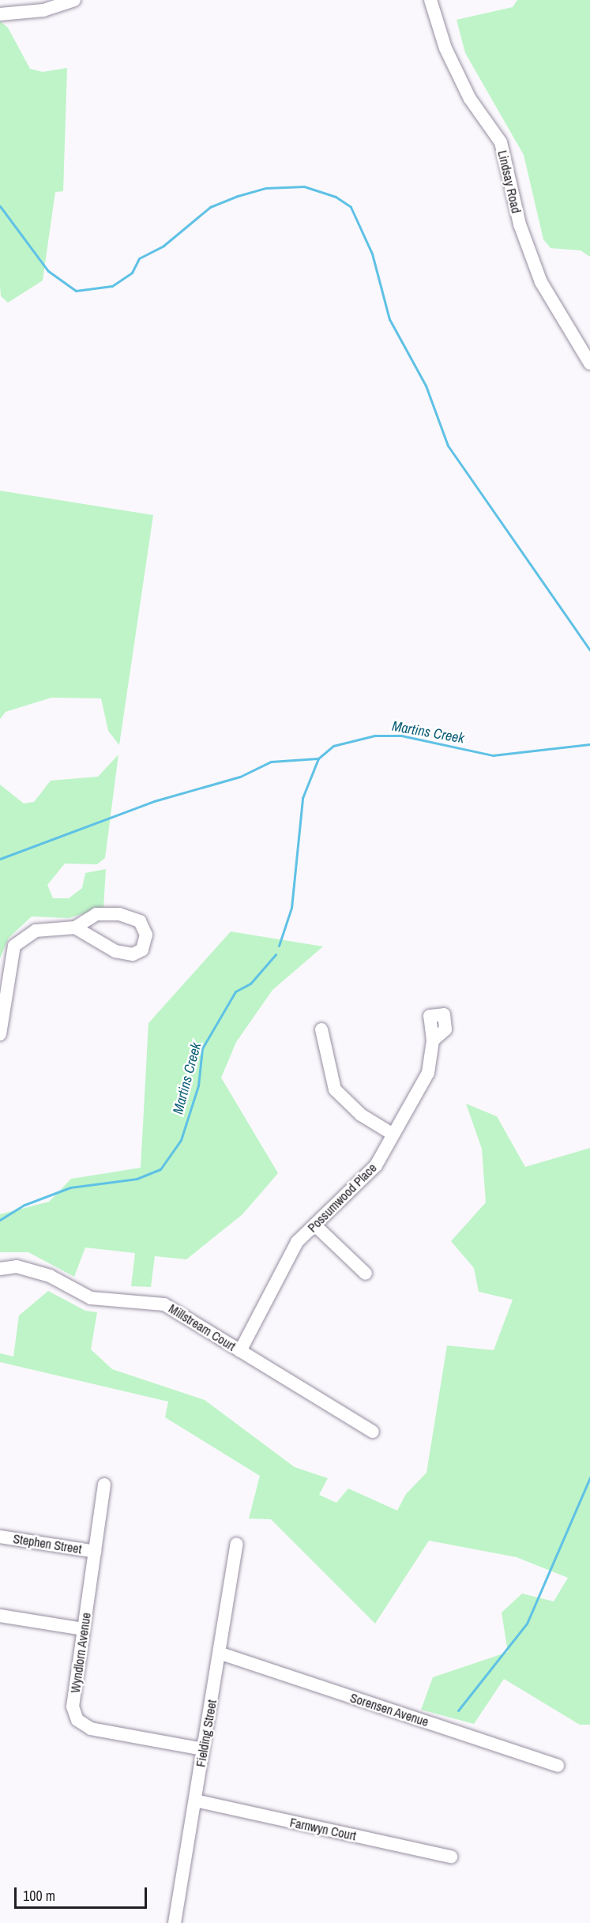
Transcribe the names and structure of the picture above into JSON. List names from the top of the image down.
{
  "streets": {
    "street": [
      "Lindsay Road",
      "Possumwood Place",
      "Millstream Court",
      "Stephen Street",
      "Wyndlorn Avenue",
      "Sorensen Avenue",
      "Fielding Street",
      "Farnwyn Court"
    ]
  },
  "crossings": [
    ["Possumwood Place", "Millstream Court"],
    ["Stephen Street", "Wyndlorn Avenue"],
    ["Wyndlorn Avenue", "Fielding Street"],
    ["Sorensen Avenue", "Fielding Street"],
    ["Fielding Street", "Farnwyn Court"]
  ],
  "water": ["Martins Creek"],
  "scale_bar": "100 m"
}
